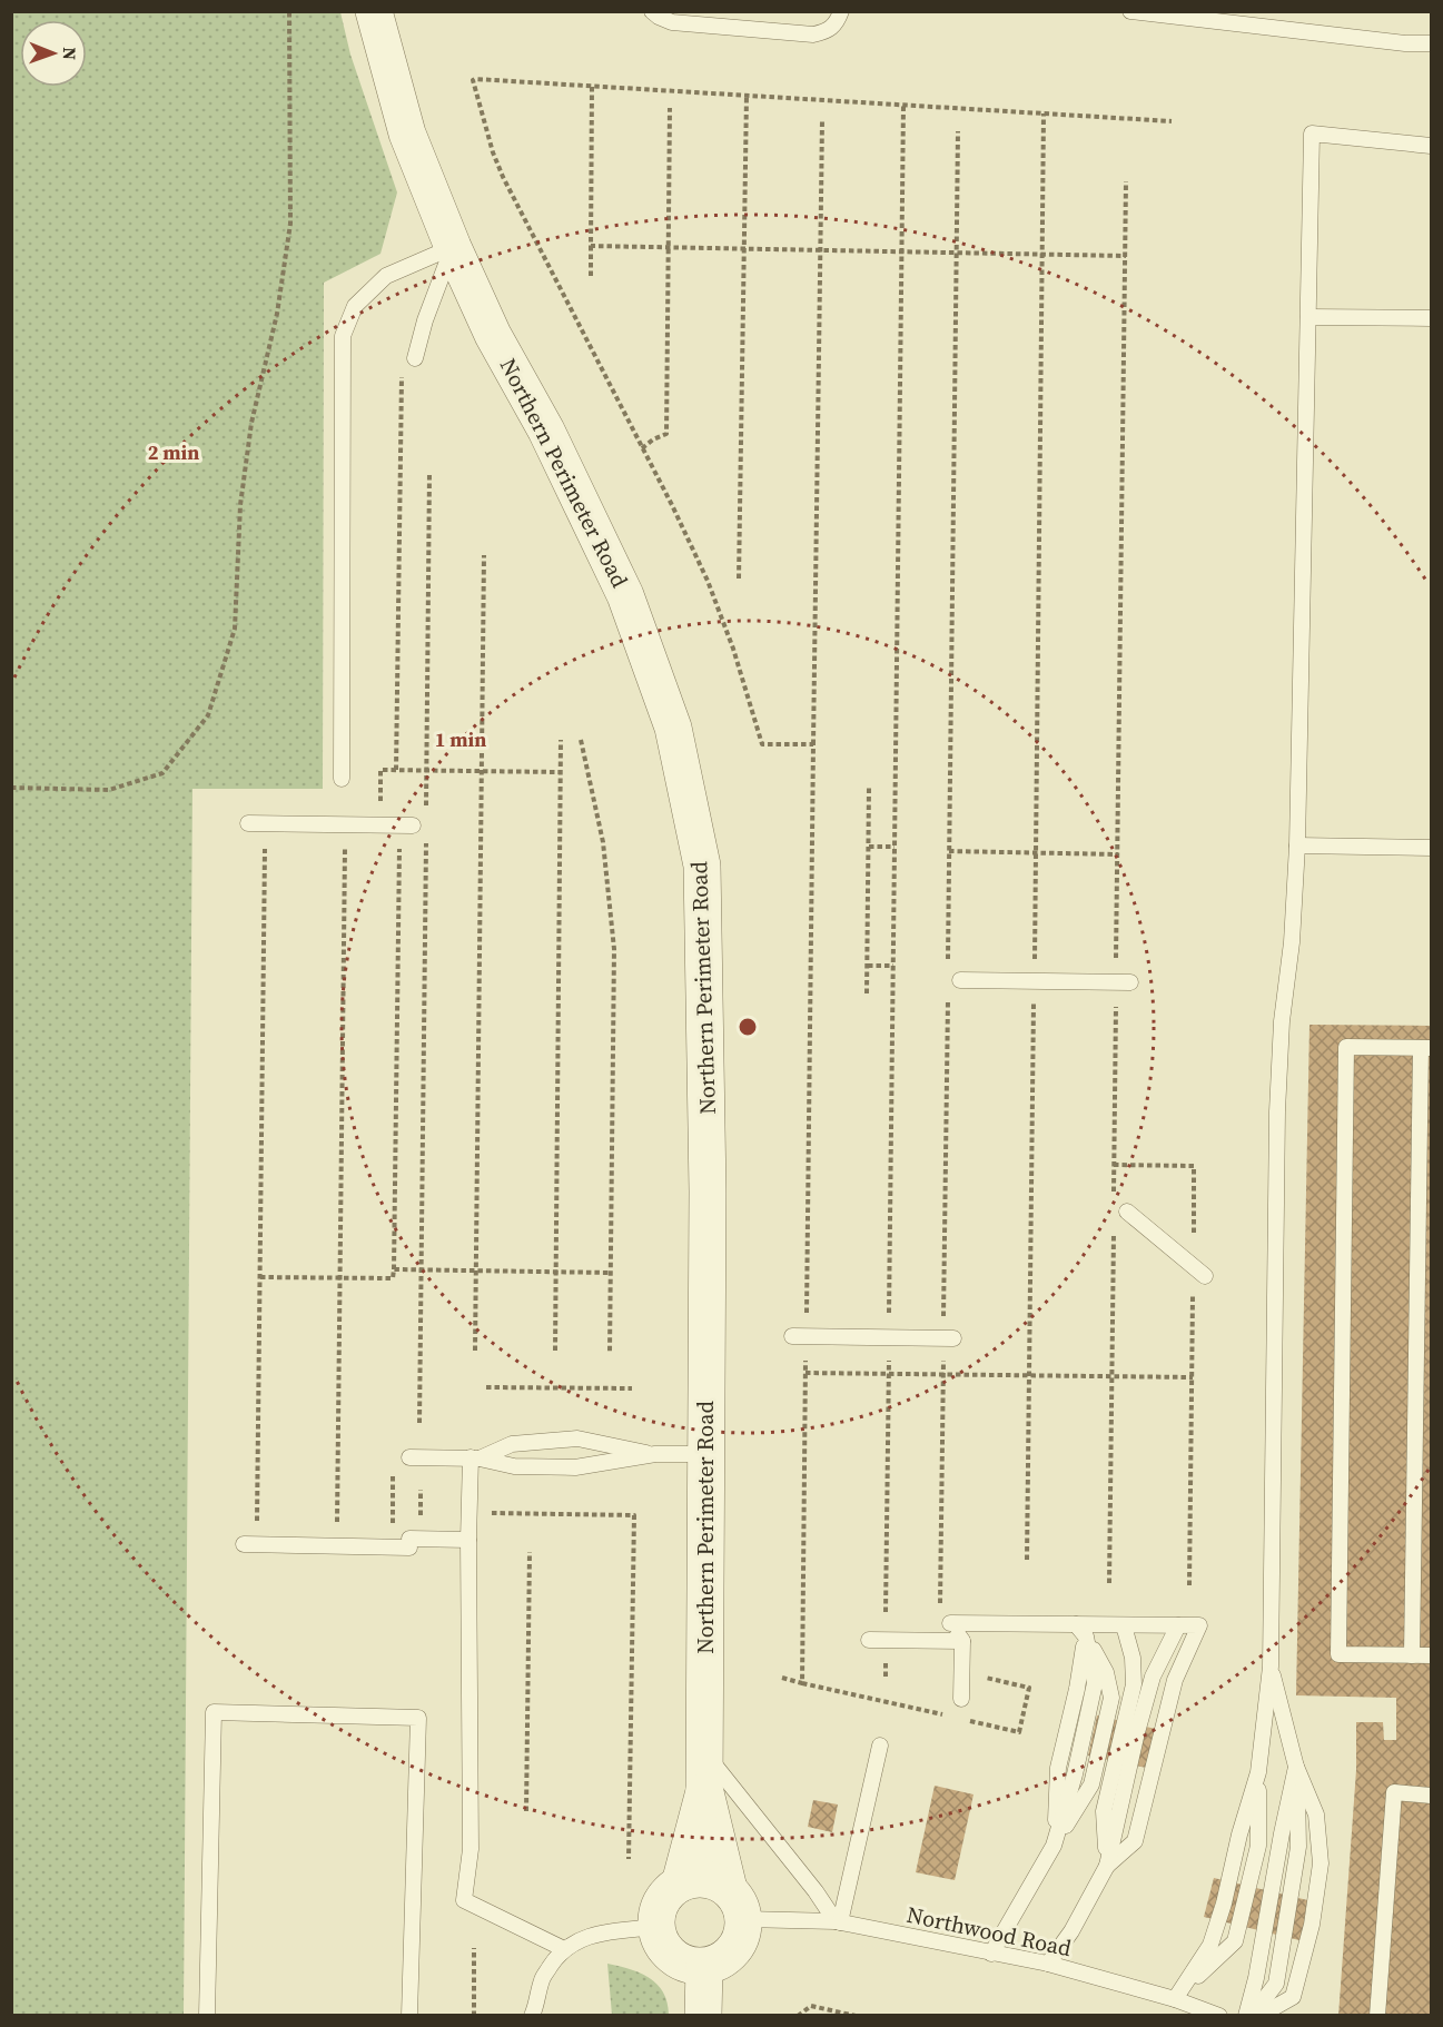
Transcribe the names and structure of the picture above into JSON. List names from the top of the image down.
{
  "streets": {
    "street": ["Northern Perimeter Road"],
    "lane": ["Northwood Road"]
  },
  "crossings": [
    ["Northern Perimeter Road", "Northwood Road"]
  ],
  "north": "right",
  "rings": ["2 min", "1 min"]
}
